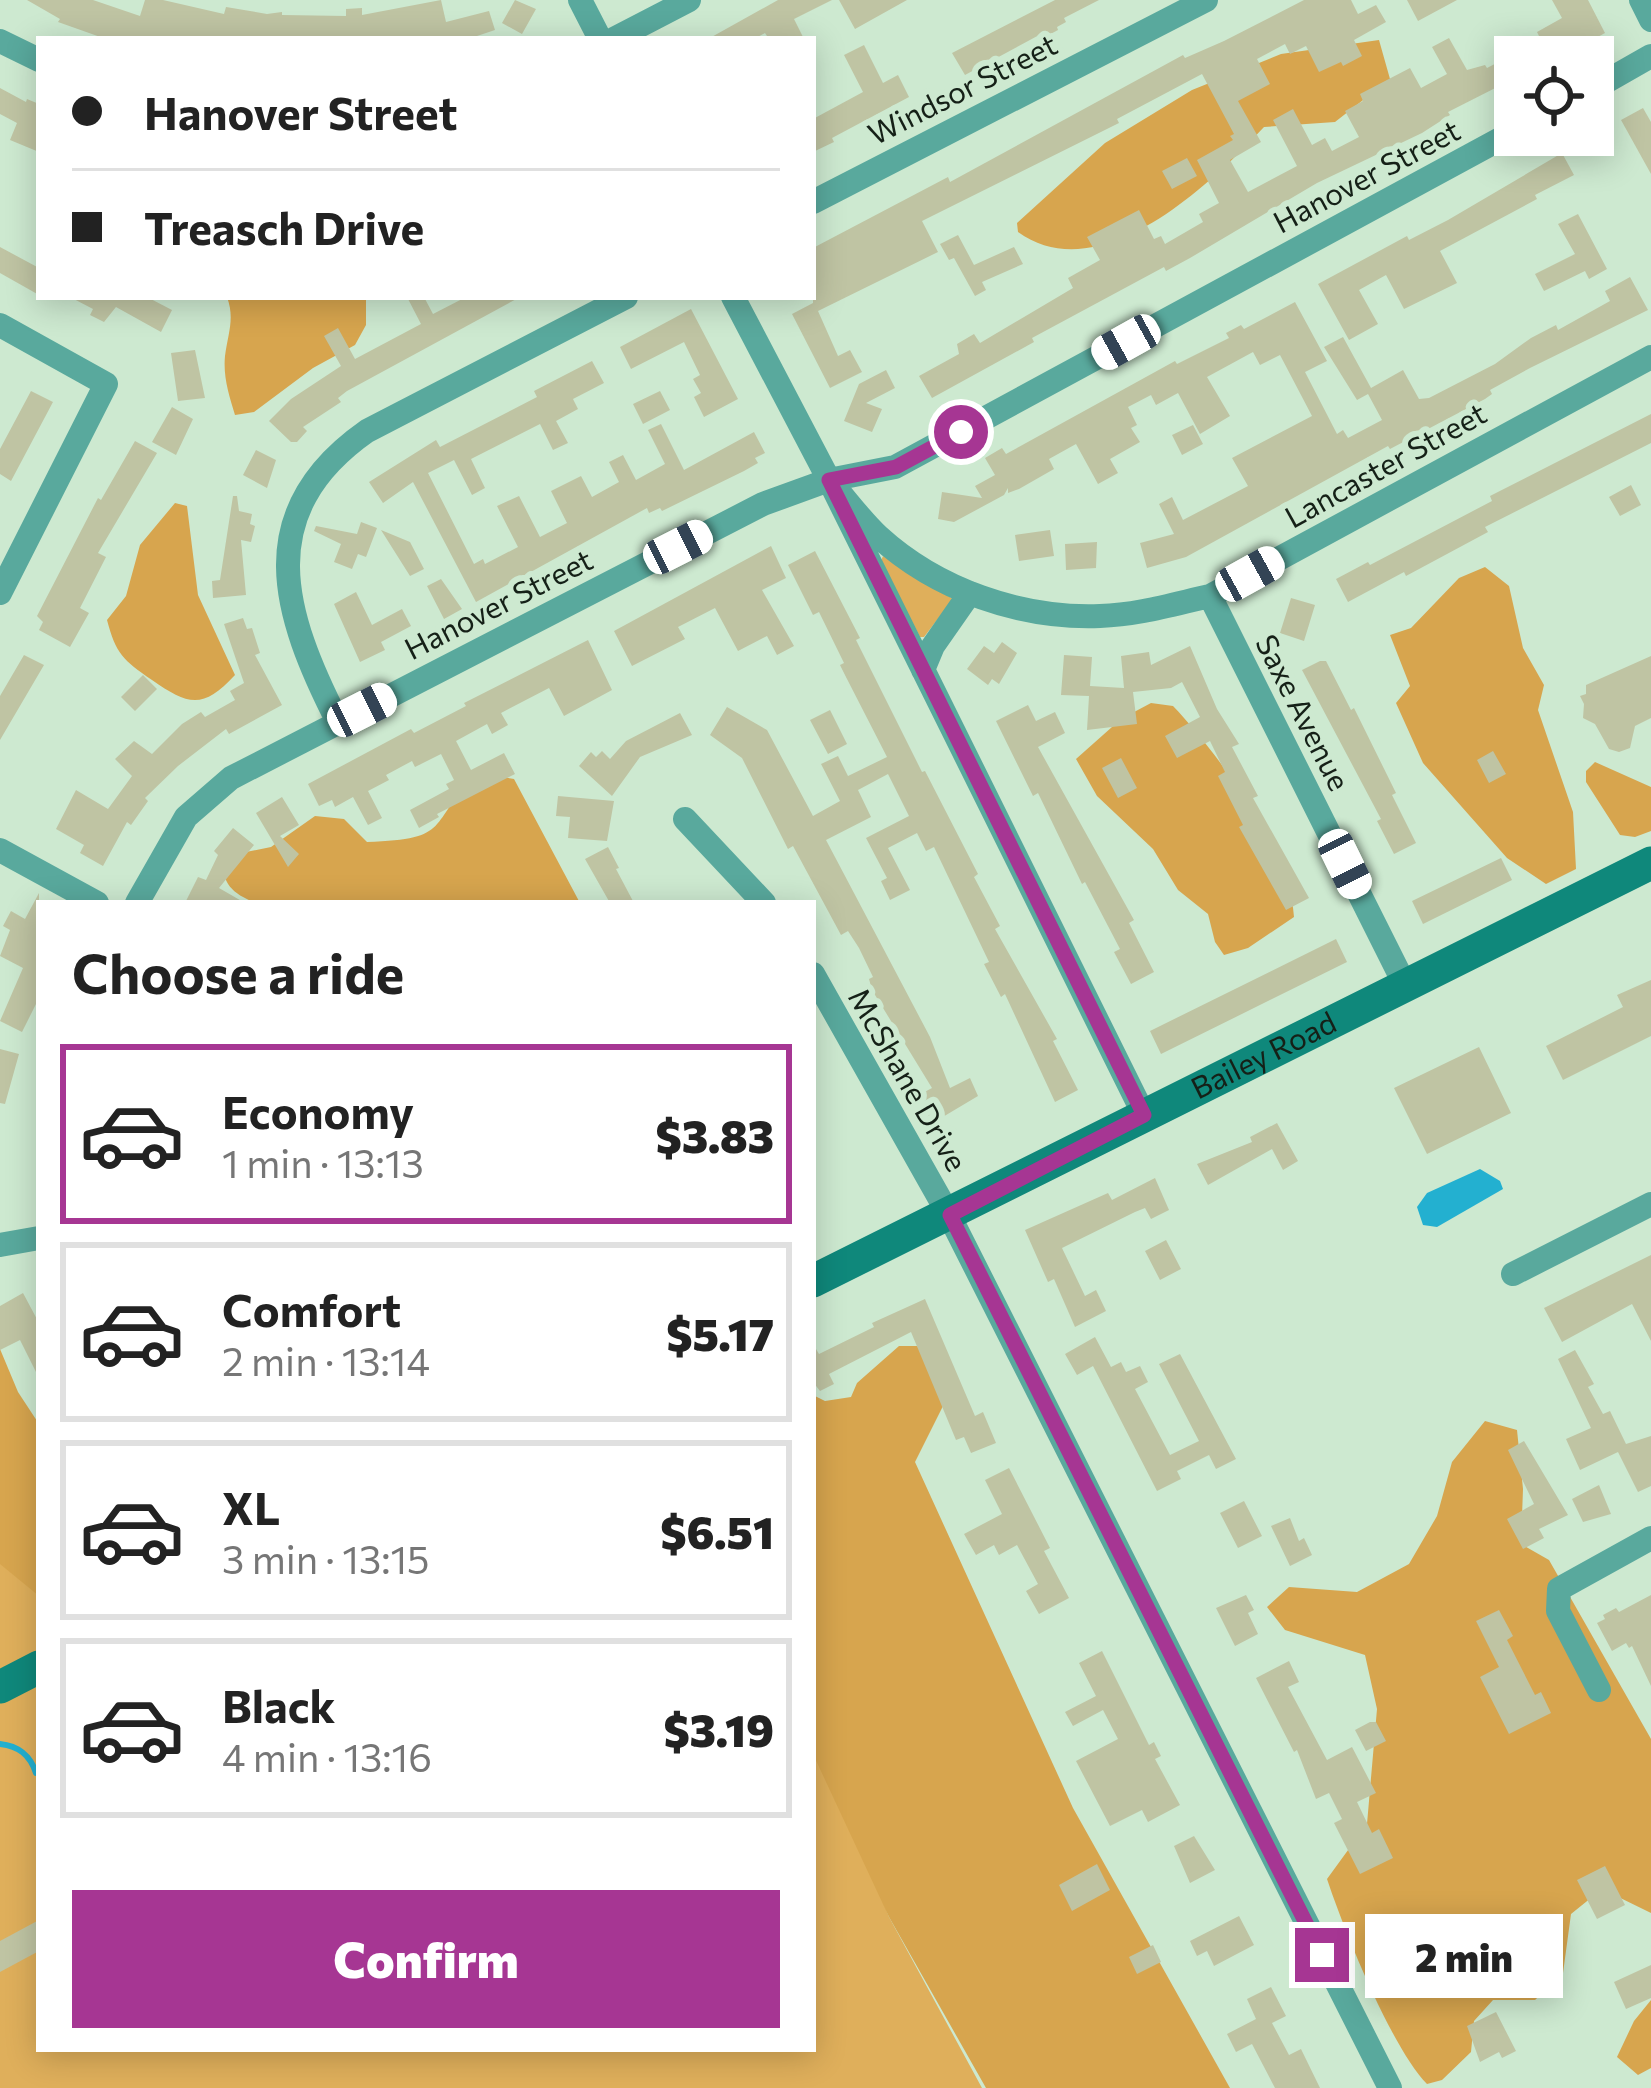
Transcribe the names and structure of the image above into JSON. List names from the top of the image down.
{
  "streets": {
    "street": [
      "Windsor Street",
      "Hanover Street",
      "Lancaster Street",
      "Saxe Avenue",
      "Bailey Road",
      "McShane Drive"
    ]
  },
  "crossings": [
    ["Hanover Street", "Lancaster Street"],
    ["Lancaster Street", "Saxe Avenue"],
    ["Saxe Avenue", "Bailey Road"],
    ["Bailey Road", "McShane Drive"]
  ],
  "page": {
    "banner": ["Hanover Street", "Treasch Drive"],
    "heading": "Choose a ride",
    "list": [
      {
        "name": "Economy",
        "note": "1 min · 13:13",
        "value": "$3.83"
      },
      {
        "name": "Comfort",
        "note": "2 min · 13:14",
        "value": "$5.17"
      },
      {
        "name": "XL",
        "note": "3 min · 13:15",
        "value": "$6.51"
      },
      {
        "name": "Black",
        "note": "4 min · 13:16",
        "value": "$3.19"
      }
    ],
    "buttons": "Confirm",
    "bubble": "2 min"
  }
}
